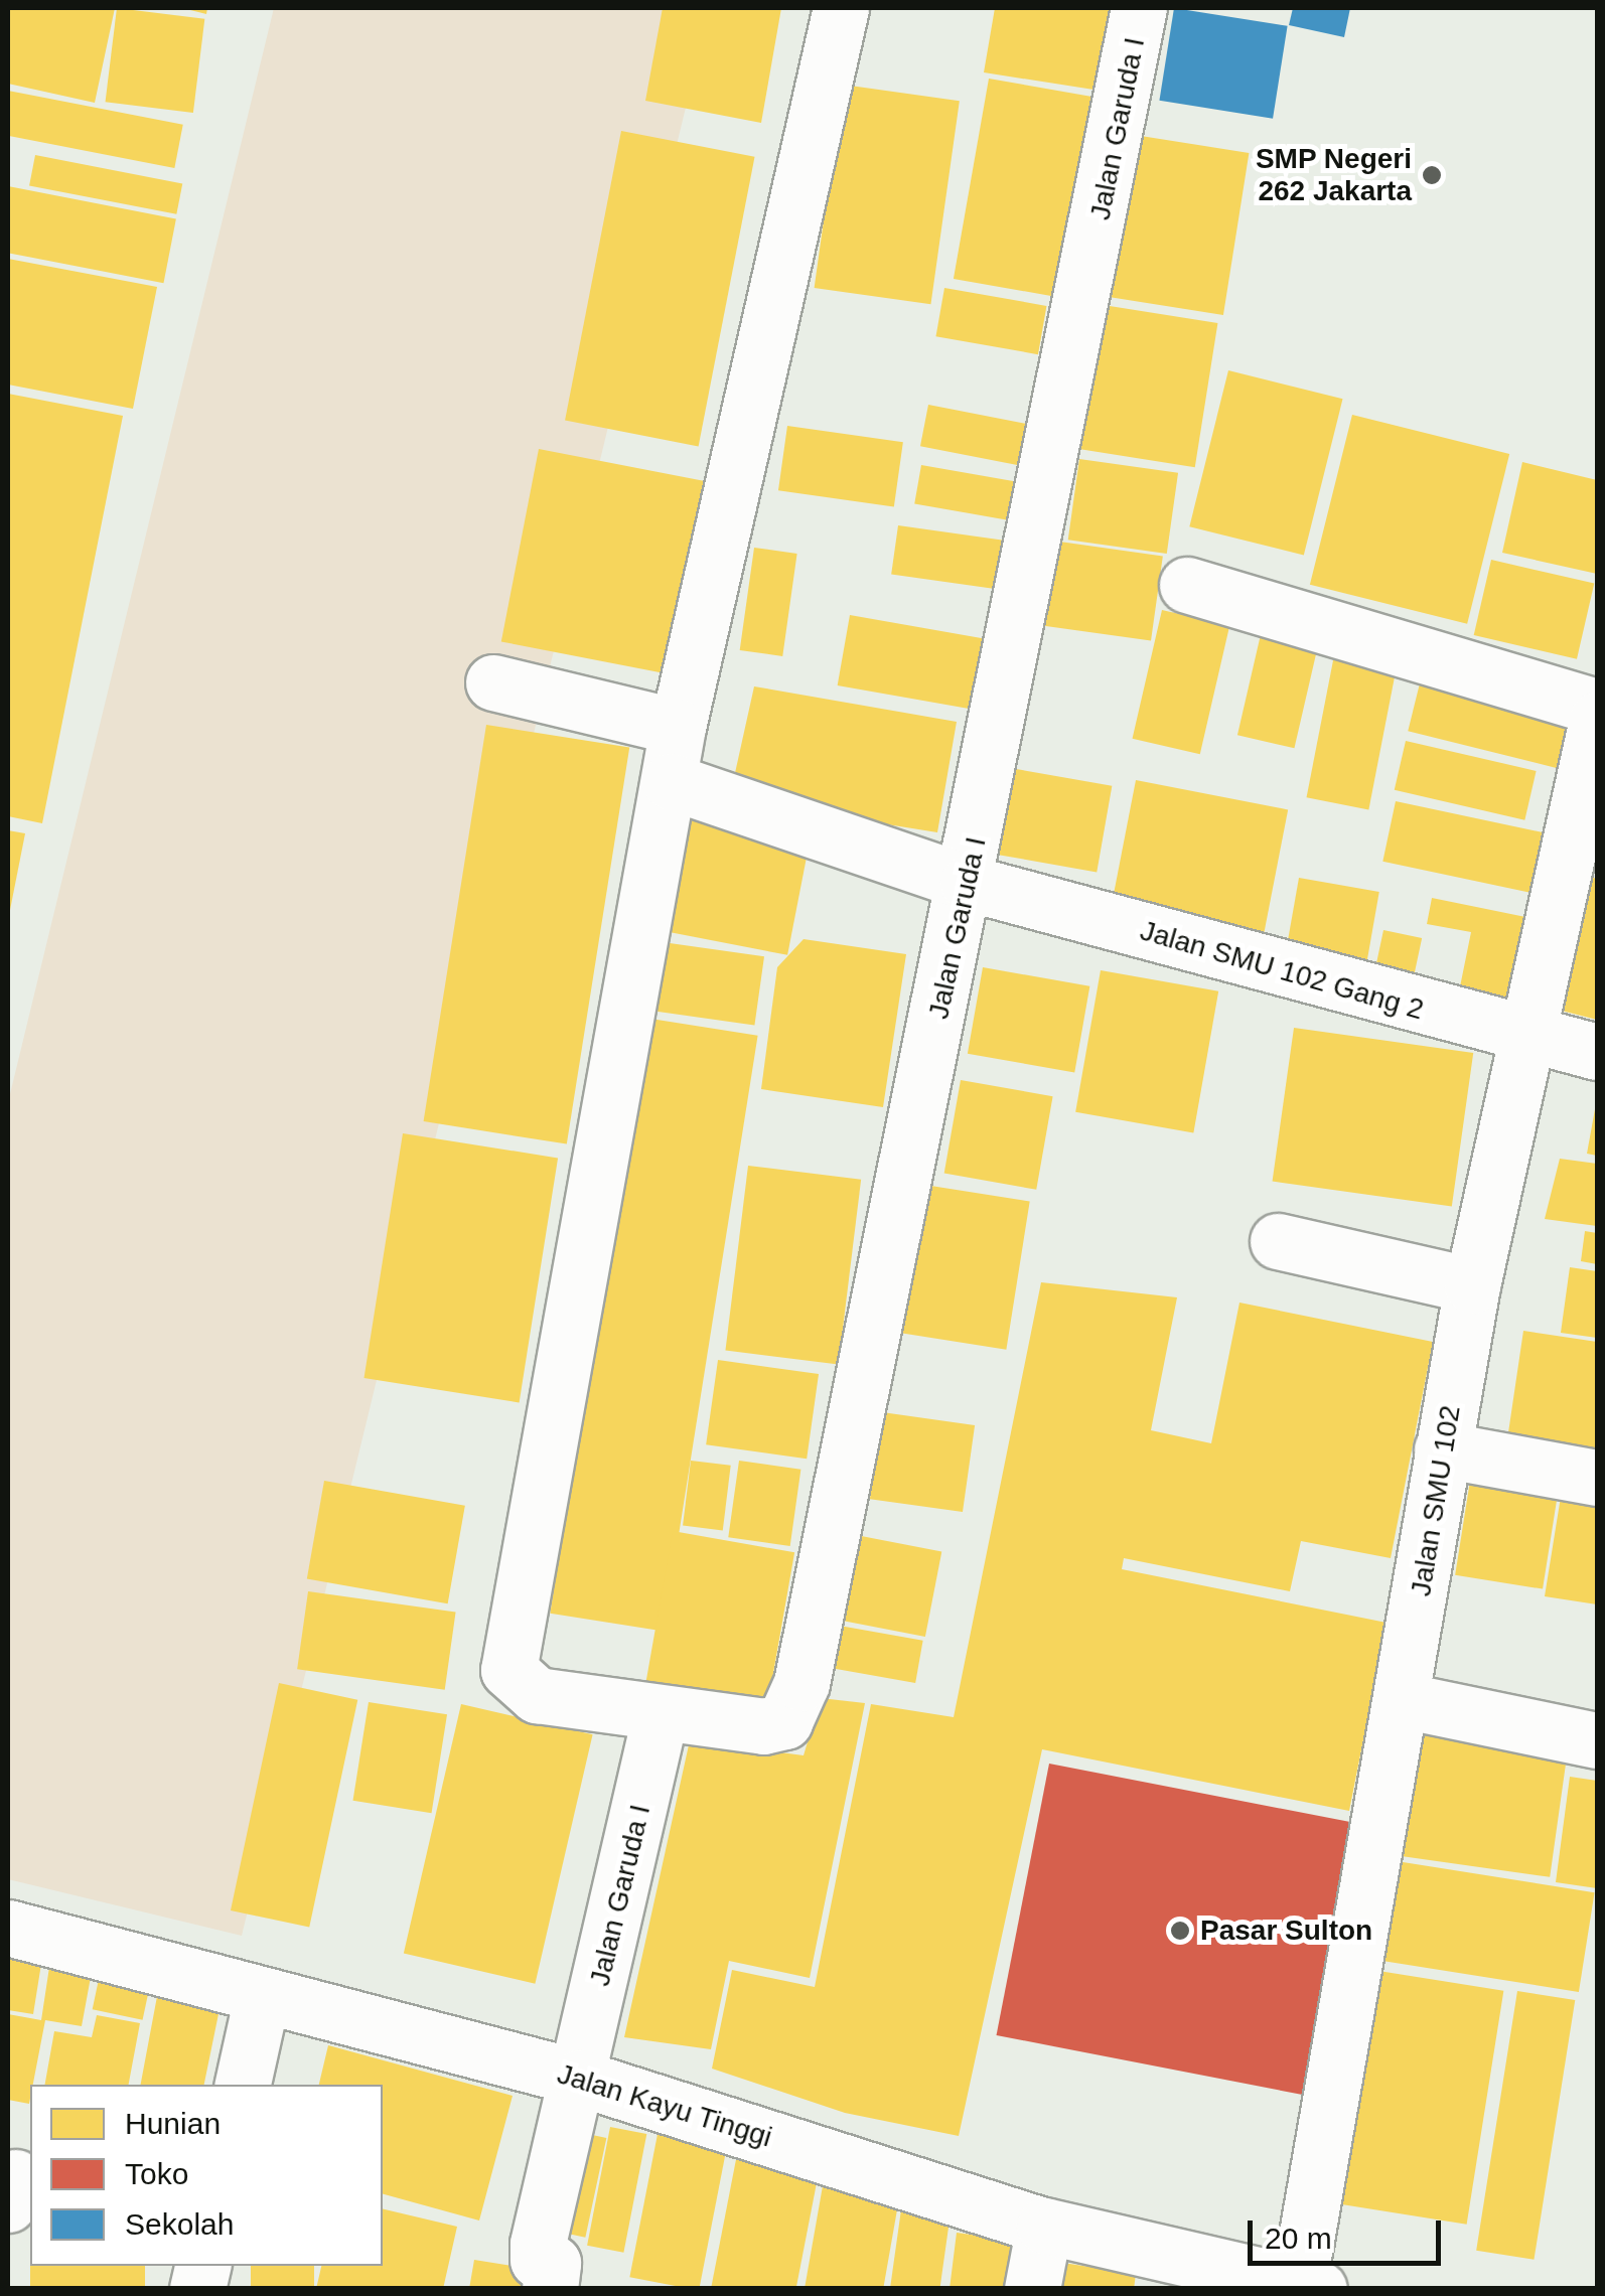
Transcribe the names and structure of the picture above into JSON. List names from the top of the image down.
{
  "streets": {
    "street": [
      "Jalan Garuda I",
      "Jalan SMU 102 Gang 2",
      "Jalan SMU 102",
      "Jalan Kayu Tinggi"
    ]
  },
  "crossings": [
    ["Jalan Garuda I", "Jalan SMU 102 Gang 2"],
    ["Jalan Garuda I", "Jalan Kayu Tinggi"],
    ["Jalan SMU 102 Gang 2", "Jalan SMU 102"],
    ["Jalan SMU 102", "Jalan Kayu Tinggi"]
  ],
  "places": ["SMP Negeri 262 Jakarta", "Pasar Sulton"],
  "legend": ["Hunian", "Toko", "Sekolah"],
  "scale_bar": "20 m"
}
